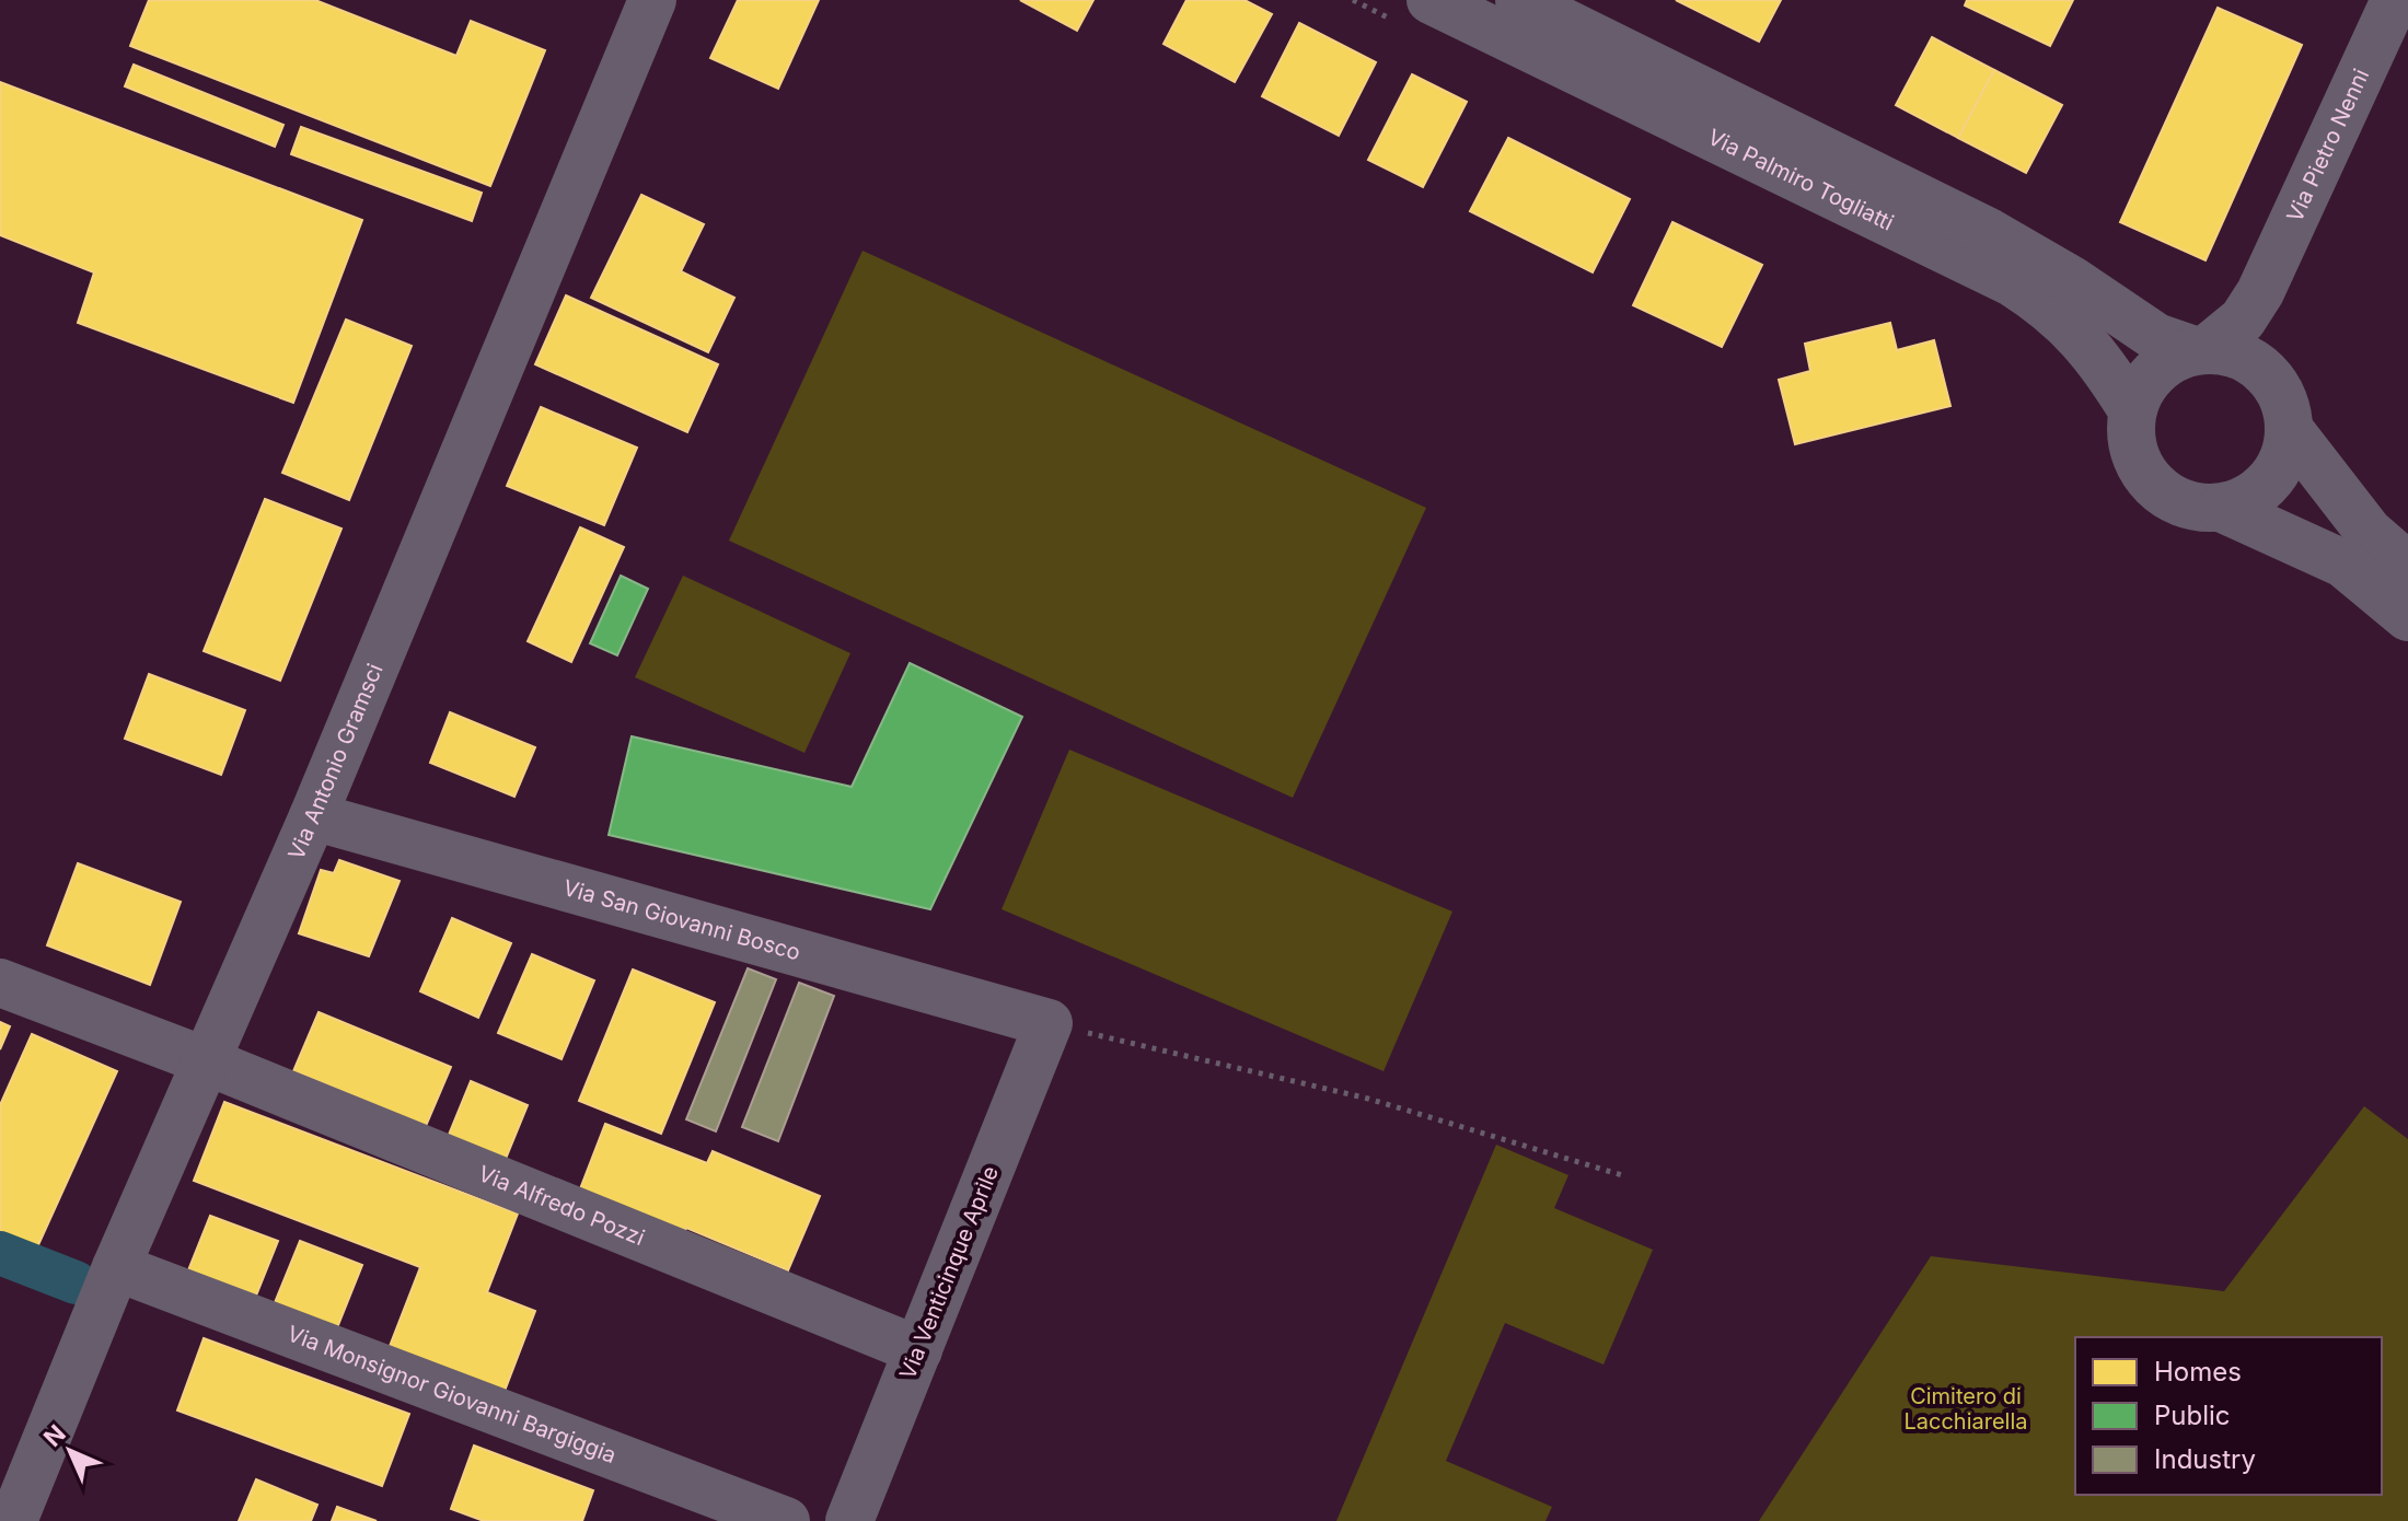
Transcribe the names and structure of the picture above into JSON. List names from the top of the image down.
{
  "streets": {
    "street": [
      "Via Pietro Nenni",
      "Via Palmiro Togliatti",
      "Via Antonio Gramsci",
      "Via San Giovanni Bosco",
      "Via Alfredo Pozzi",
      "Via Venticinque Aprile",
      "Via Monsignor Giovanni Bargiggia"
    ]
  },
  "crossings": [
    ["Via Pietro Nenni", "Via Palmiro Togliatti"],
    ["Via Antonio Gramsci", "Via San Giovanni Bosco"],
    ["Via Antonio Gramsci", "Via Alfredo Pozzi"],
    ["Via Antonio Gramsci", "Via Monsignor Giovanni Bargiggia"],
    ["Via San Giovanni Bosco", "Via Venticinque Aprile"],
    ["Via Alfredo Pozzi", "Via Venticinque Aprile"]
  ],
  "parks": ["Cimitero di Lacchiarella"],
  "legend": ["Homes", "Public", "Industry"],
  "north": "top left"
}
